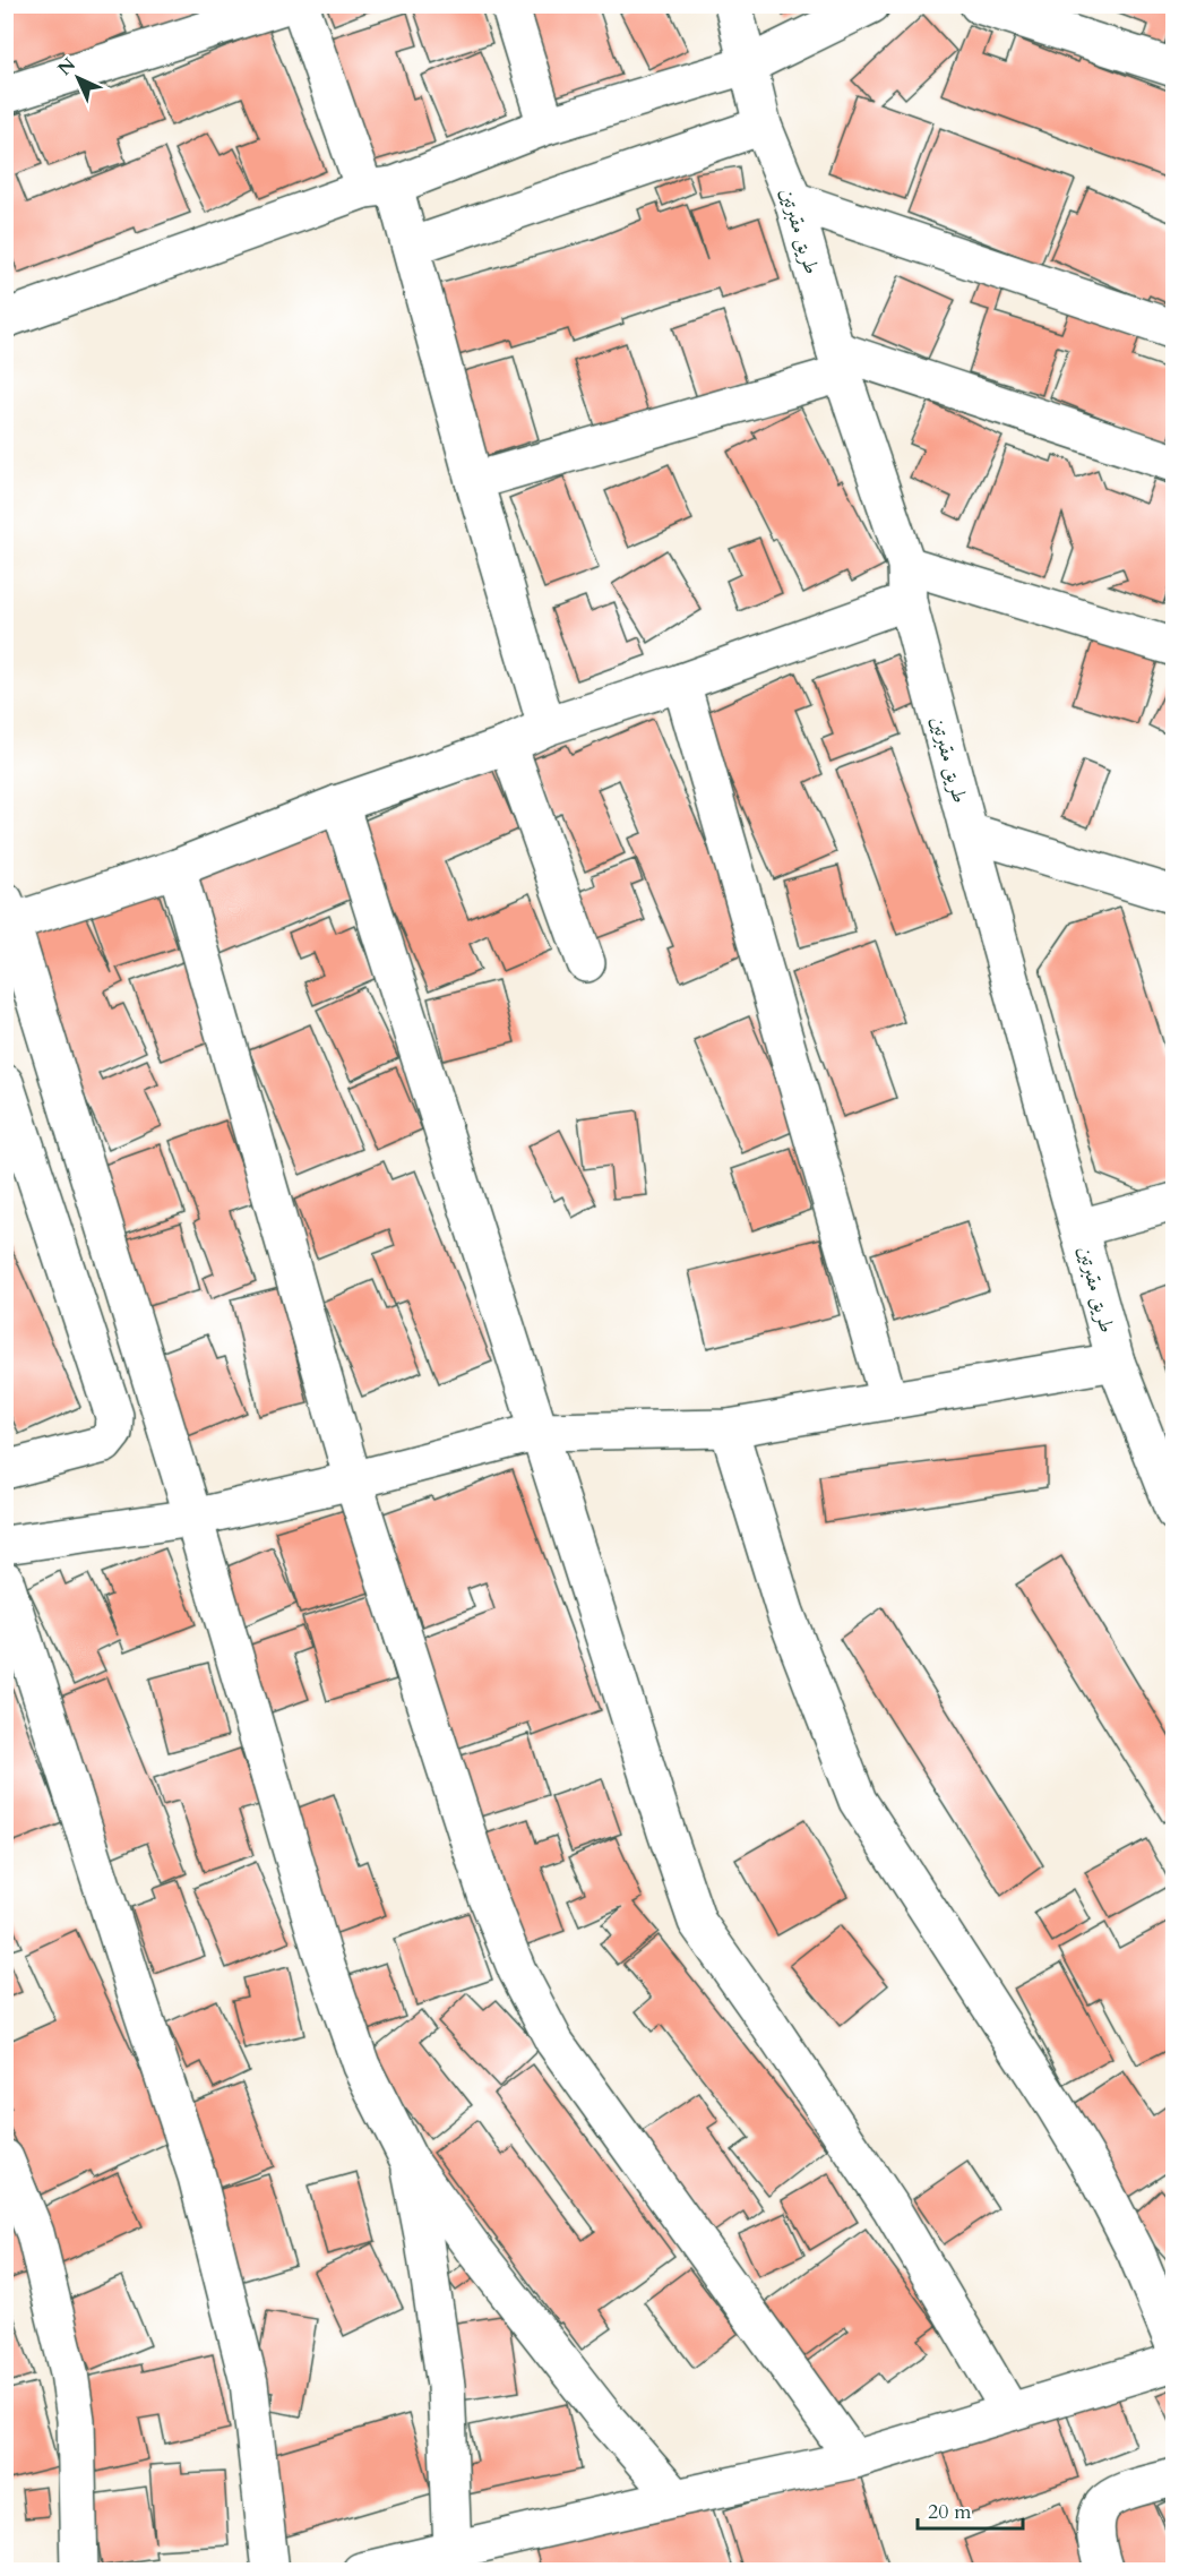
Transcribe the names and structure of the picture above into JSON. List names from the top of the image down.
{
  "streets": {
    "street": ["طريق مقبرتين"]
  },
  "scale_bar": "20 m",
  "north": "top left"
}
